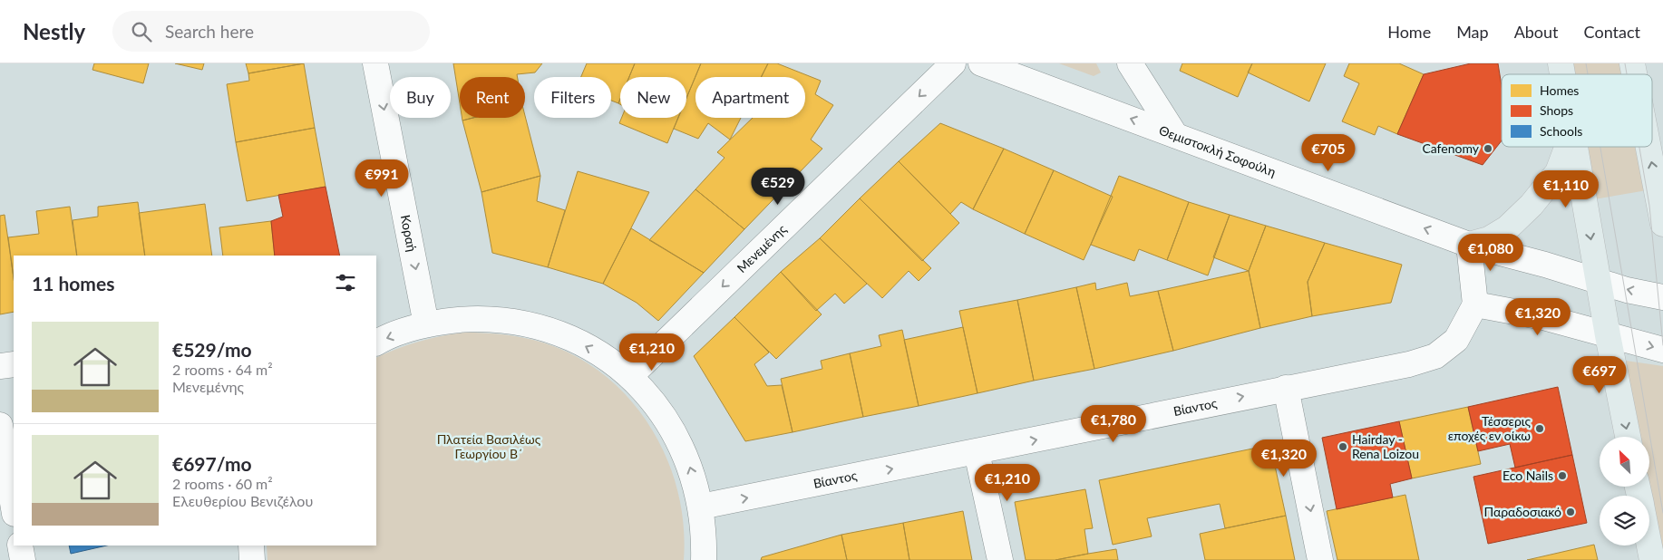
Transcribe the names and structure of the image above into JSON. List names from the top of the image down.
{
  "streets": {
    "street": [
      "Θεμιστοκλή Σοφούλη",
      "Κοραή",
      "Μενεμένης",
      "Βίαντος"
    ]
  },
  "one_way": [
    "Θεμιστοκλή Σοφούλη",
    "Κοραή",
    "Μενεμένης",
    "Βίαντος"
  ],
  "parks": ["Πλατεία Βασιλέως Γεωργίου Β΄"],
  "places": [
    "Cafenomy",
    "Τέσσερις εποχές εν οίκω",
    "Hairday - Rena Loizou",
    "Eco Nails",
    "Παραδοσιακό"
  ],
  "legend": ["Homes", "Shops", "Schools"],
  "north": "top left",
  "page": {
    "header": "Nestly",
    "search": "Search here",
    "nav": [
      "Home",
      "Map",
      "About",
      "Contact"
    ],
    "chip": [
      "Buy",
      "Rent",
      "Filters",
      "New",
      "Apartment"
    ],
    "price": [
      "€705",
      "€991",
      "€529",
      "€1,110",
      "€1,080",
      "€1,320",
      "€1,210",
      "€697",
      "€1,780",
      "€1,320",
      "€1,210"
    ],
    "heading": "11 homes",
    "list": [
      {
        "name": "€529/mo",
        "note": "2 rooms · 64 m² · Μενεμένης"
      },
      {
        "name": "€697/mo",
        "note": "2 rooms · 60 m² · Ελευθερίου Βενιζέλου"
      }
    ]
  }
}
